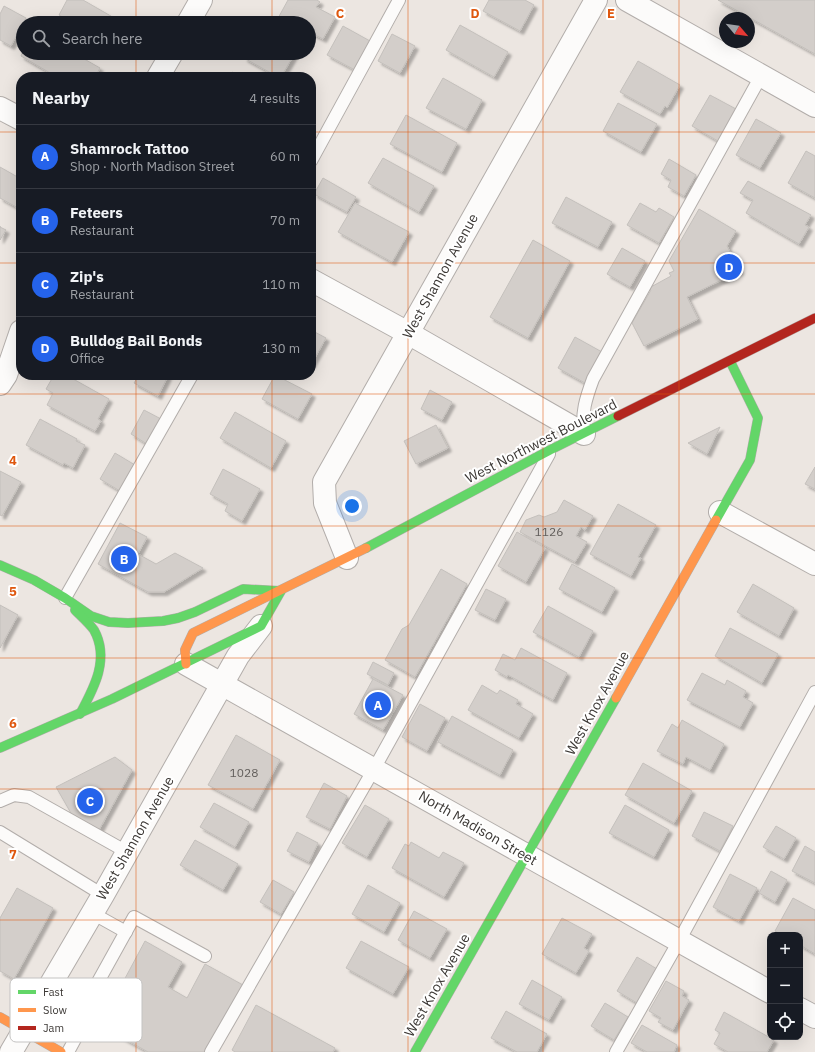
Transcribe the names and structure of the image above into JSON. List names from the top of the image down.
{
  "streets": {
    "main road": ["West Northwest Boulevard", "West Knox Avenue"],
    "street": ["West Shannon Avenue", "North Madison Street"]
  },
  "crossings": [
    ["West Shannon Avenue", "West Northwest Boulevard"],
    ["West Shannon Avenue", "North Madison Street"],
    ["West Northwest Boulevard", "West Knox Avenue"],
    ["West Knox Avenue", "North Madison Street"]
  ],
  "house_numbers": ["1126", "1028"],
  "legend": ["Fast", "Slow", "Jam"],
  "north": "bottom right",
  "page": {
    "search": "Search here",
    "heading": ["Nearby", "4 results"],
    "list": [
      {
        "mark": "A",
        "name": "Shamrock Tattoo",
        "note": "Shop · North Madison Street",
        "value": "60 m"
      },
      {
        "mark": "B",
        "name": "Feteers",
        "note": "Restaurant",
        "value": "70 m"
      },
      {
        "mark": "C",
        "name": "Zip's",
        "note": "Restaurant",
        "value": "110 m"
      },
      {
        "mark": "D",
        "name": "Bulldog Bail Bonds",
        "note": "Office",
        "value": "130 m"
      }
    ],
    "pins": [
      "D",
      "B",
      "A",
      "C"
    ],
    "map_buttons": ["+", "−"]
  },
  "grid": {
    "columns": ["C", "D", "E"],
    "rows": [
      "4",
      "5",
      "6",
      "7"
    ]
  }
}
